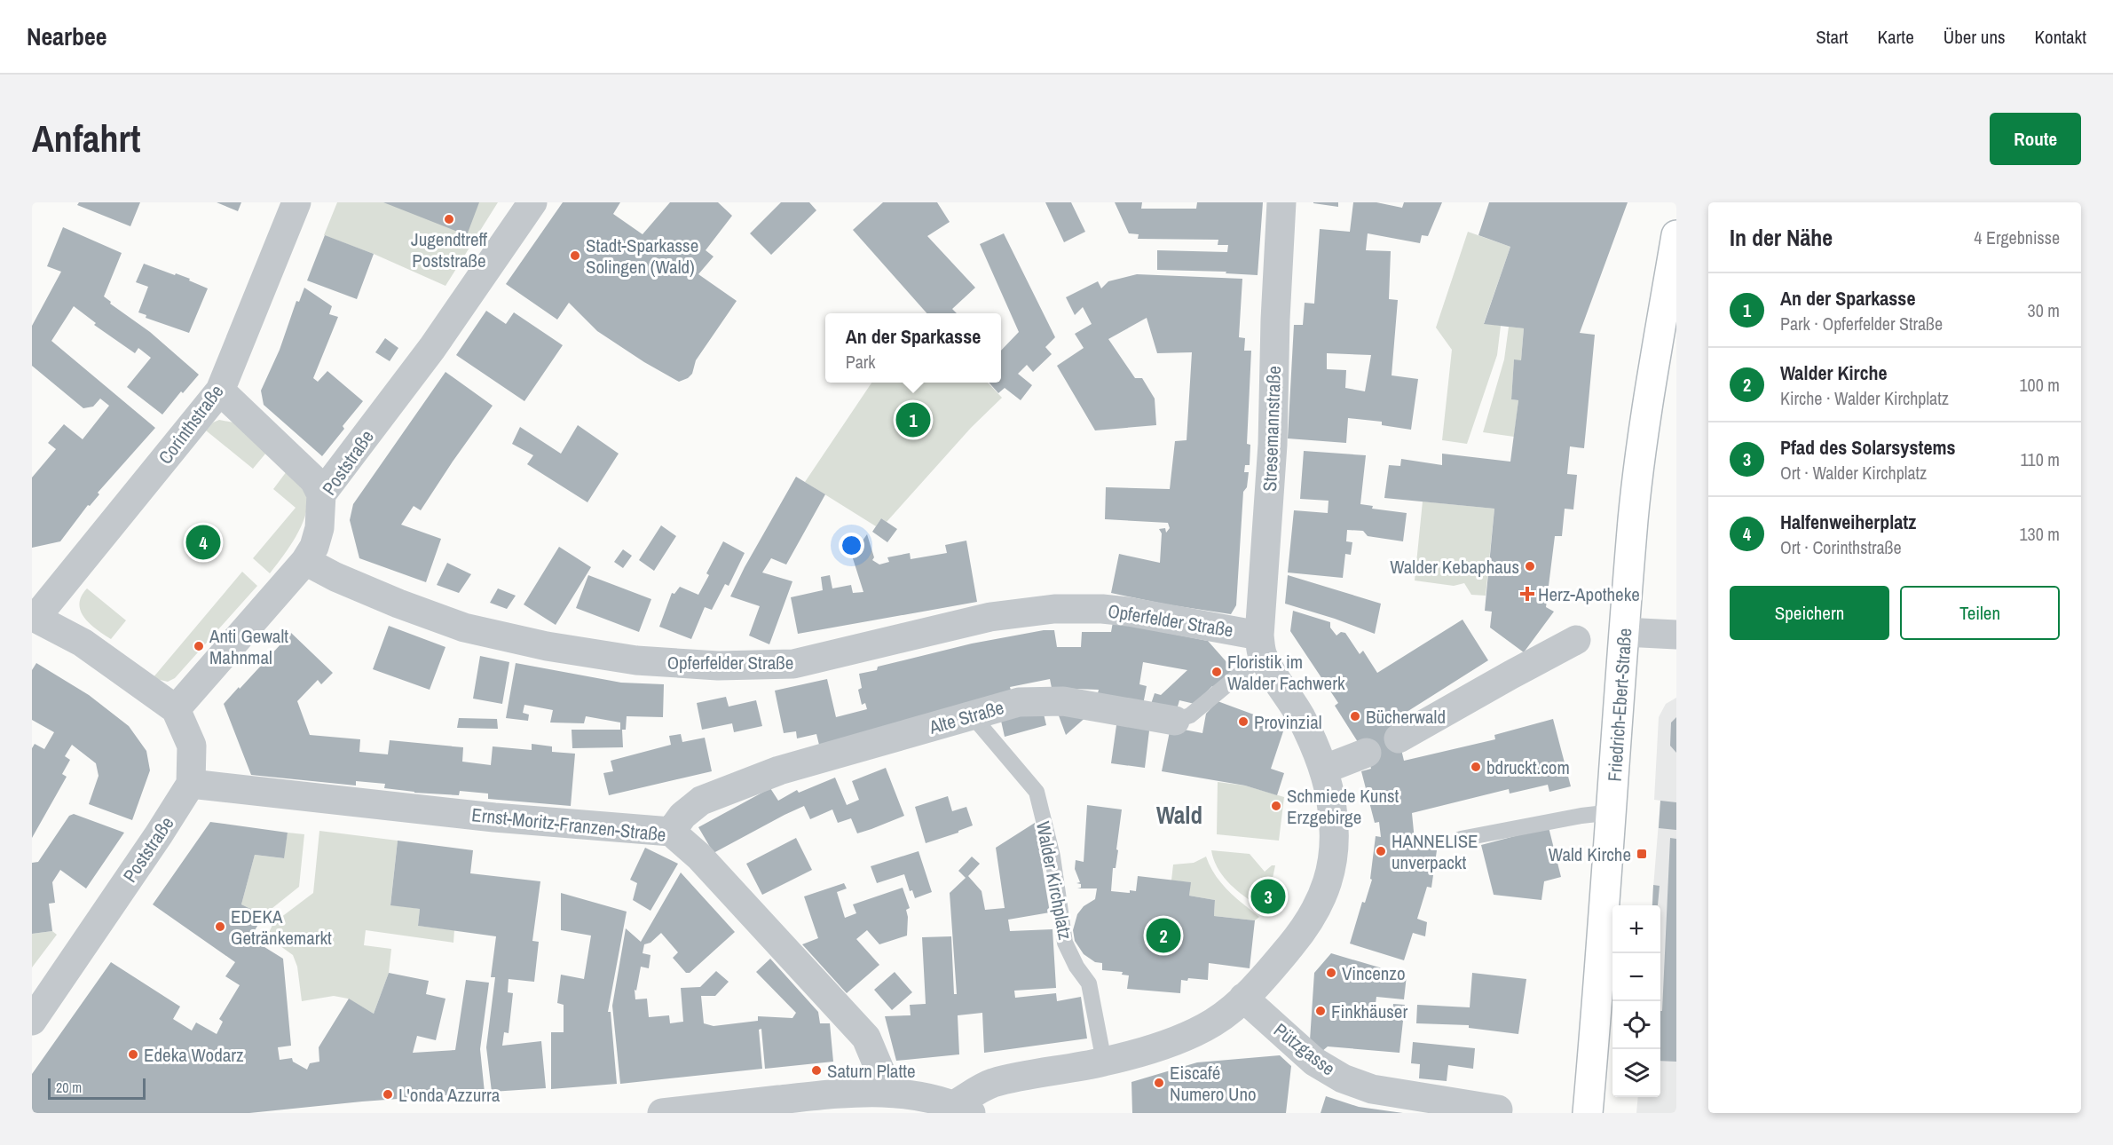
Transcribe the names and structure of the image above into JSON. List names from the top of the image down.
{
  "streets": {
    "main road": ["Friedrich-Ebert-Straße"],
    "street": [
      "Corinthstraße",
      "Stresemannstraße",
      "Poststraße",
      "Opferfelder Straße",
      "Alte Straße",
      "Ernst-Moritz-Franzen-Straße",
      "Pützgasse"
    ],
    "lane": ["Walder Kirchplatz"]
  },
  "crossings": [
    ["Stresemannstraße", "Opferfelder Straße"],
    ["Stresemannstraße", "Alte Straße"],
    ["Poststraße", "Opferfelder Straße"],
    ["Poststraße", "Ernst-Moritz-Franzen-Straße"],
    ["Opferfelder Straße", "Alte Straße"],
    ["Alte Straße", "Ernst-Moritz-Franzen-Straße"],
    ["Alte Straße", "Walder Kirchplatz"]
  ],
  "districts": ["Wald"],
  "places": {
    "other": [
      "Jugendtreff Poststraße",
      "Stadt-Sparkasse Solingen (Wald)",
      "Walder Kebaphaus",
      "Anti Gewalt Mahnmal",
      "Floristik im Walder Fachwerk",
      "Bücherwald",
      "Provinzial",
      "bdruckt.com",
      "Schmiede Kunst Erzgebirge",
      "HANNELISE unverpackt",
      "EDEKA Getränkemarkt",
      "Vincenzo",
      "Finkhäuser",
      "Edeka Wodarz",
      "Saturn Platte",
      "Eiscafé Numero Uno",
      "L'onda Azzurra"
    ],
    "health": ["Herz-Apotheke"],
    "transit": ["Wald Kirche"]
  },
  "scale_bar": "20 m",
  "page": {
    "header": "Nearbee",
    "nav": [
      "Start",
      "Karte",
      "Über uns",
      "Kontakt"
    ],
    "buttons": [
      "Route",
      ["Speichern", "Teilen"]
    ],
    "title": "Anfahrt",
    "heading": ["In der Nähe", "4 Ergebnisse"],
    "list": [
      {
        "mark": "1",
        "name": "An der Sparkasse",
        "note": "Park · Opferfelder Straße",
        "value": "30 m"
      },
      {
        "mark": "2",
        "name": "Walder Kirche",
        "note": "Kirche · Walder Kirchplatz",
        "value": "100 m"
      },
      {
        "mark": "3",
        "name": "Pfad des Solarsystems",
        "note": "Ort · Walder Kirchplatz",
        "value": "110 m"
      },
      {
        "mark": "4",
        "name": "Halfenweiherplatz",
        "note": "Ort · Corinthstraße",
        "value": "130 m"
      }
    ],
    "popup": ["An der Sparkasse", "Park"],
    "pins": [
      "1",
      "4",
      "3",
      "2"
    ],
    "map_buttons": ["+", "−"],
    "scale": "20 m"
  }
}
